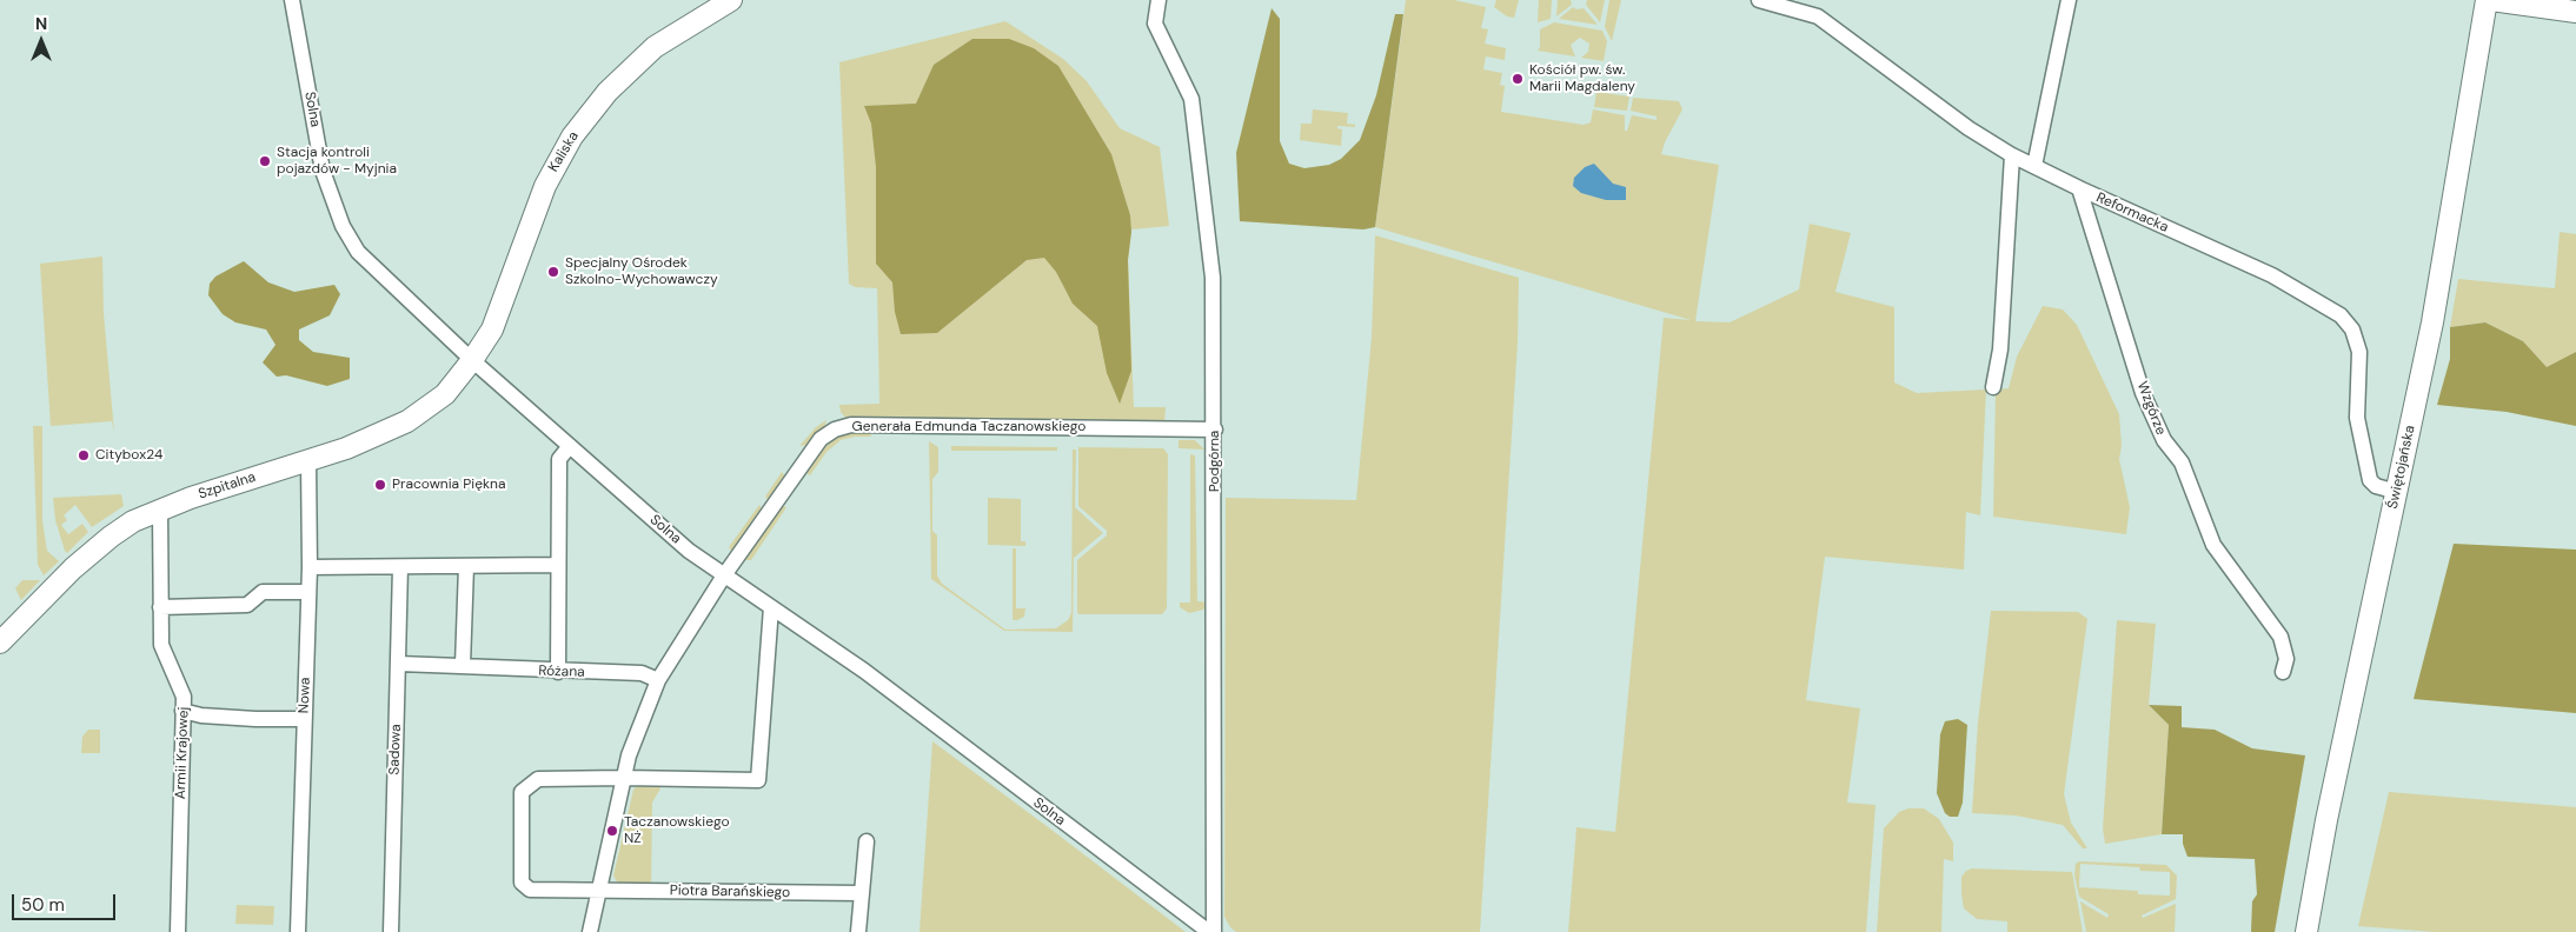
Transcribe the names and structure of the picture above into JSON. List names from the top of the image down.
{
  "streets": {
    "street": [
      "Solna",
      "Kaliska",
      "Reformacka",
      "Wzgórze",
      "Generała Edmunda Taczanowskiego",
      "Podgórna",
      "Świętojańska",
      "Szpitalna",
      "Różana",
      "Nowa",
      "Sadowa",
      "Armii Krajowej",
      "Piotra Barańskiego"
    ]
  },
  "crossings": [
    ["Solna", "Kaliska"],
    ["Solna", "Generała Edmunda Taczanowskiego"],
    ["Solna", "Szpitalna"],
    ["Kaliska", "Szpitalna"],
    ["Reformacka", "Wzgórze"],
    ["Reformacka", "Świętojańska"],
    ["Generała Edmunda Taczanowskiego", "Podgórna"],
    ["Generała Edmunda Taczanowskiego", "Różana"],
    ["Generała Edmunda Taczanowskiego", "Piotra Barańskiego"],
    ["Szpitalna", "Nowa"],
    ["Szpitalna", "Armii Krajowej"],
    ["Różana", "Sadowa"]
  ],
  "places": [
    "Kościół pw. św. Marii Magdaleny",
    "Stacja kontroli pojazdów - Myjnia",
    "Specjalny Ośrodek Szkolno-Wychowawczy",
    "Citybox24",
    "Pracownia Piękna",
    "Taczanowskiego NŻ"
  ],
  "scale_bar": "50 m",
  "north": "top"
}
